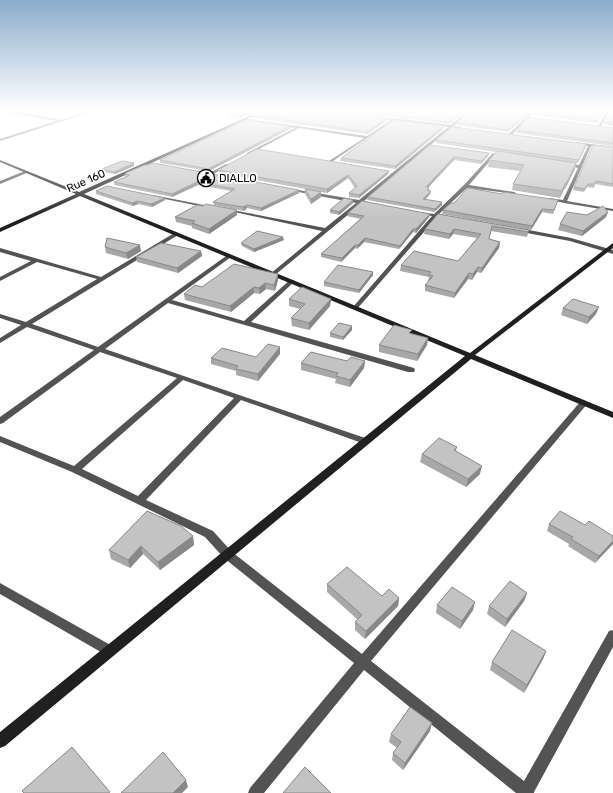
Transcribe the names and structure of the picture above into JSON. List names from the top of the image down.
{
  "streets": {
    "street": ["Rue 160"]
  },
  "places": {
    "public building": ["DIALLO"]
  }
}
